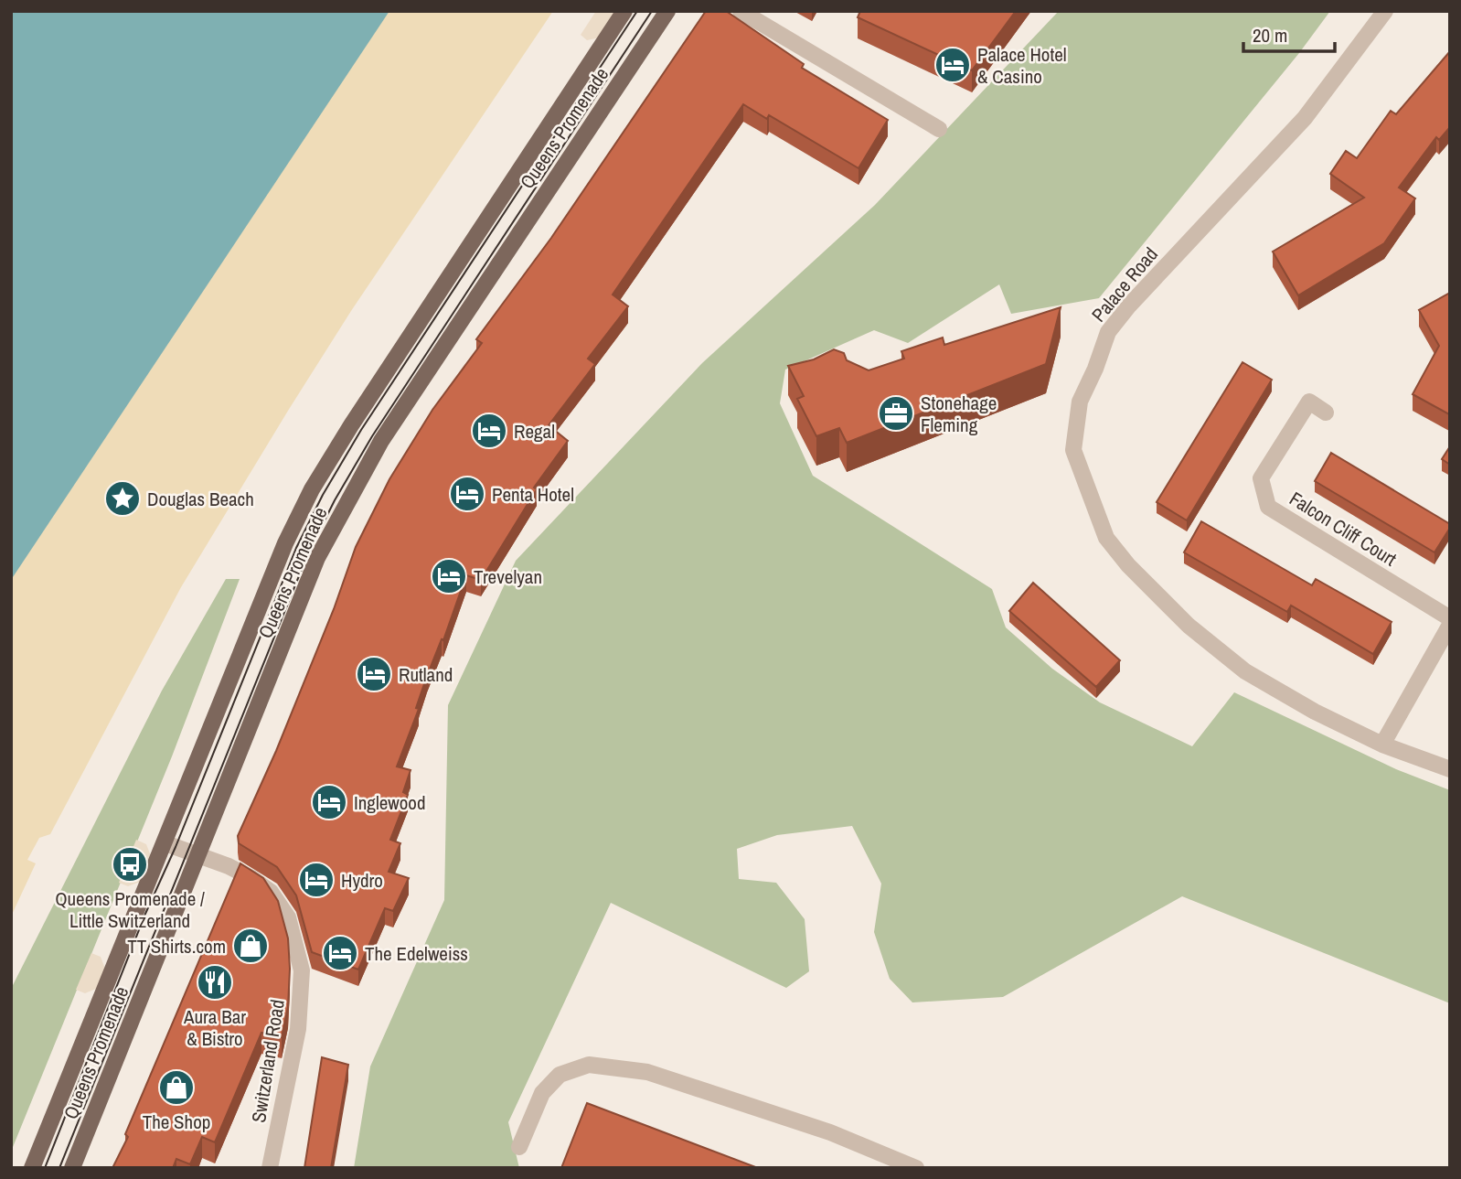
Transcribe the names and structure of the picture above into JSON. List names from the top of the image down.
{
  "streets": {
    "main road": ["Queens Promenade"],
    "street": ["Palace Road", "Falcon Cliff Court", "Switzerland Road"]
  },
  "crossings": [
    ["Queens Promenade", "Switzerland Road"]
  ],
  "places": {
    "hotel": [
      "Palace Hotel & Casino",
      "Regal",
      "Penta Hotel",
      "Trevelyan",
      "Rutland",
      "Inglewood",
      "Hydro",
      "The Edelweiss"
    ],
    "office": ["Stonehage Fleming"],
    "place": ["Douglas Beach"],
    "bus stop": ["Queens Promenade / Little Switzerland"],
    "shop": ["TT Shirts.com", "The Shop"],
    "restaurant": ["Aura Bar & Bistro"]
  },
  "scale_bar": "20 m"
}
